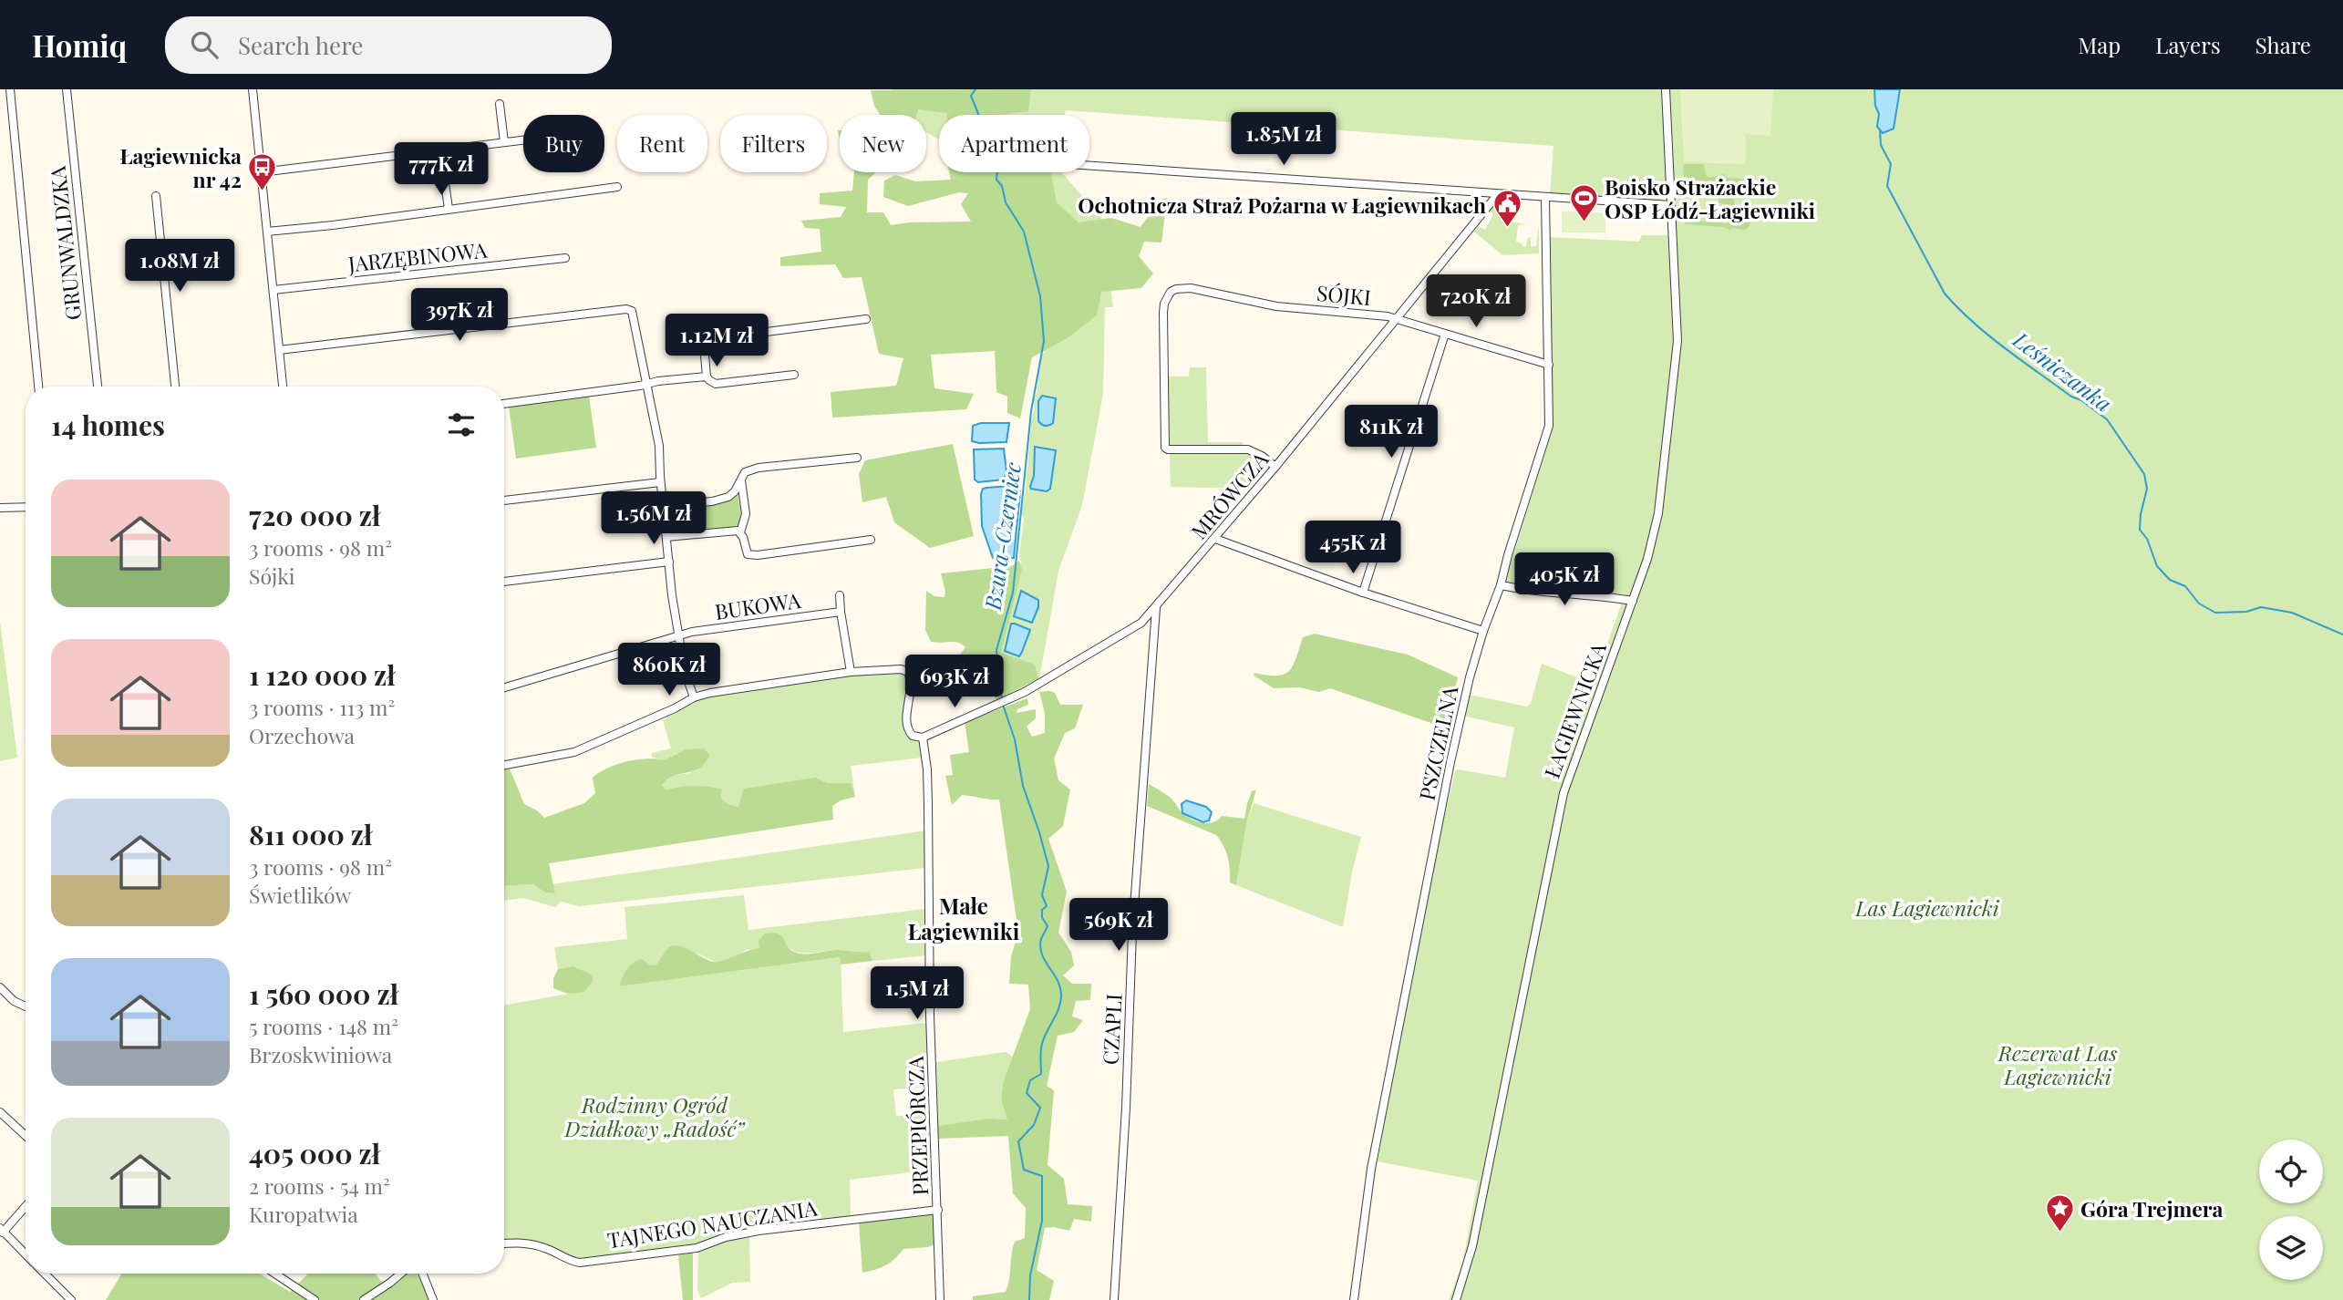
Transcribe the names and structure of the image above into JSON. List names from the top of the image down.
{
  "streets": {
    "street": [
      "GRUNWALDZKA",
      "JARZĘBINOWA",
      "SÓJKI",
      "MRÓWCZA",
      "BUKOWA",
      "ŁAGIEWNICKA",
      "PSZCZELNA",
      "CZAPLI",
      "PRZEPIÓRCZA",
      "TAJNEGO NAUCZANIA"
    ]
  },
  "crossings": [
    ["SÓJKI", "MRÓWCZA"],
    ["SÓJKI", "PSZCZELNA"],
    ["MRÓWCZA", "CZAPLI"],
    ["MRÓWCZA", "PRZEPIÓRCZA"],
    ["PRZEPIÓRCZA", "TAJNEGO NAUCZANIA"]
  ],
  "districts": ["Małe Łagiewniki"],
  "water": ["Leśniczanka", "Bzura-Czerniec"],
  "parks": ["Las Łagiewnicki", "Rezerwat Las Łagiewnicki", "Rodzinny Ogród Działkowy „Radość”"],
  "places": {
    "bus stop": ["Łagiewnicka nr 42"],
    "sports": ["Boisko Strażackie OSP Łódź-Łagiewniki"],
    "public building": ["Ochotnicza Straż Pożarna w Łagiewnikach"],
    "place": ["Góra Trejmera"]
  },
  "page": {
    "header": "Homiq",
    "search": "Search here",
    "nav": ["Map", "Layers", "Share"],
    "price": [
      "1.85M zł",
      "777K zł",
      "1.08M zł",
      "720K zł",
      "397K zł",
      "1.12M zł",
      "811K zł",
      "1.56M zł",
      "455K zł",
      "405K zł",
      "860K zł",
      "693K zł",
      "569K zł",
      "1.5M zł"
    ],
    "chip": [
      "Buy",
      "Rent",
      "Filters",
      "New",
      "Apartment"
    ],
    "heading": "14 homes",
    "list": [
      {
        "name": "720 000 zł",
        "note": "3 rooms · 98 m² · Sójki"
      },
      {
        "name": "1 120 000 zł",
        "note": "3 rooms · 113 m² · Orzechowa"
      },
      {
        "name": "811 000 zł",
        "note": "3 rooms · 98 m² · Świetlików"
      },
      {
        "name": "1 560 000 zł",
        "note": "5 rooms · 148 m² · Brzoskwiniowa"
      },
      {
        "name": "405 000 zł",
        "note": "2 rooms · 54 m² · Kuropatwia"
      }
    ]
  }
}
